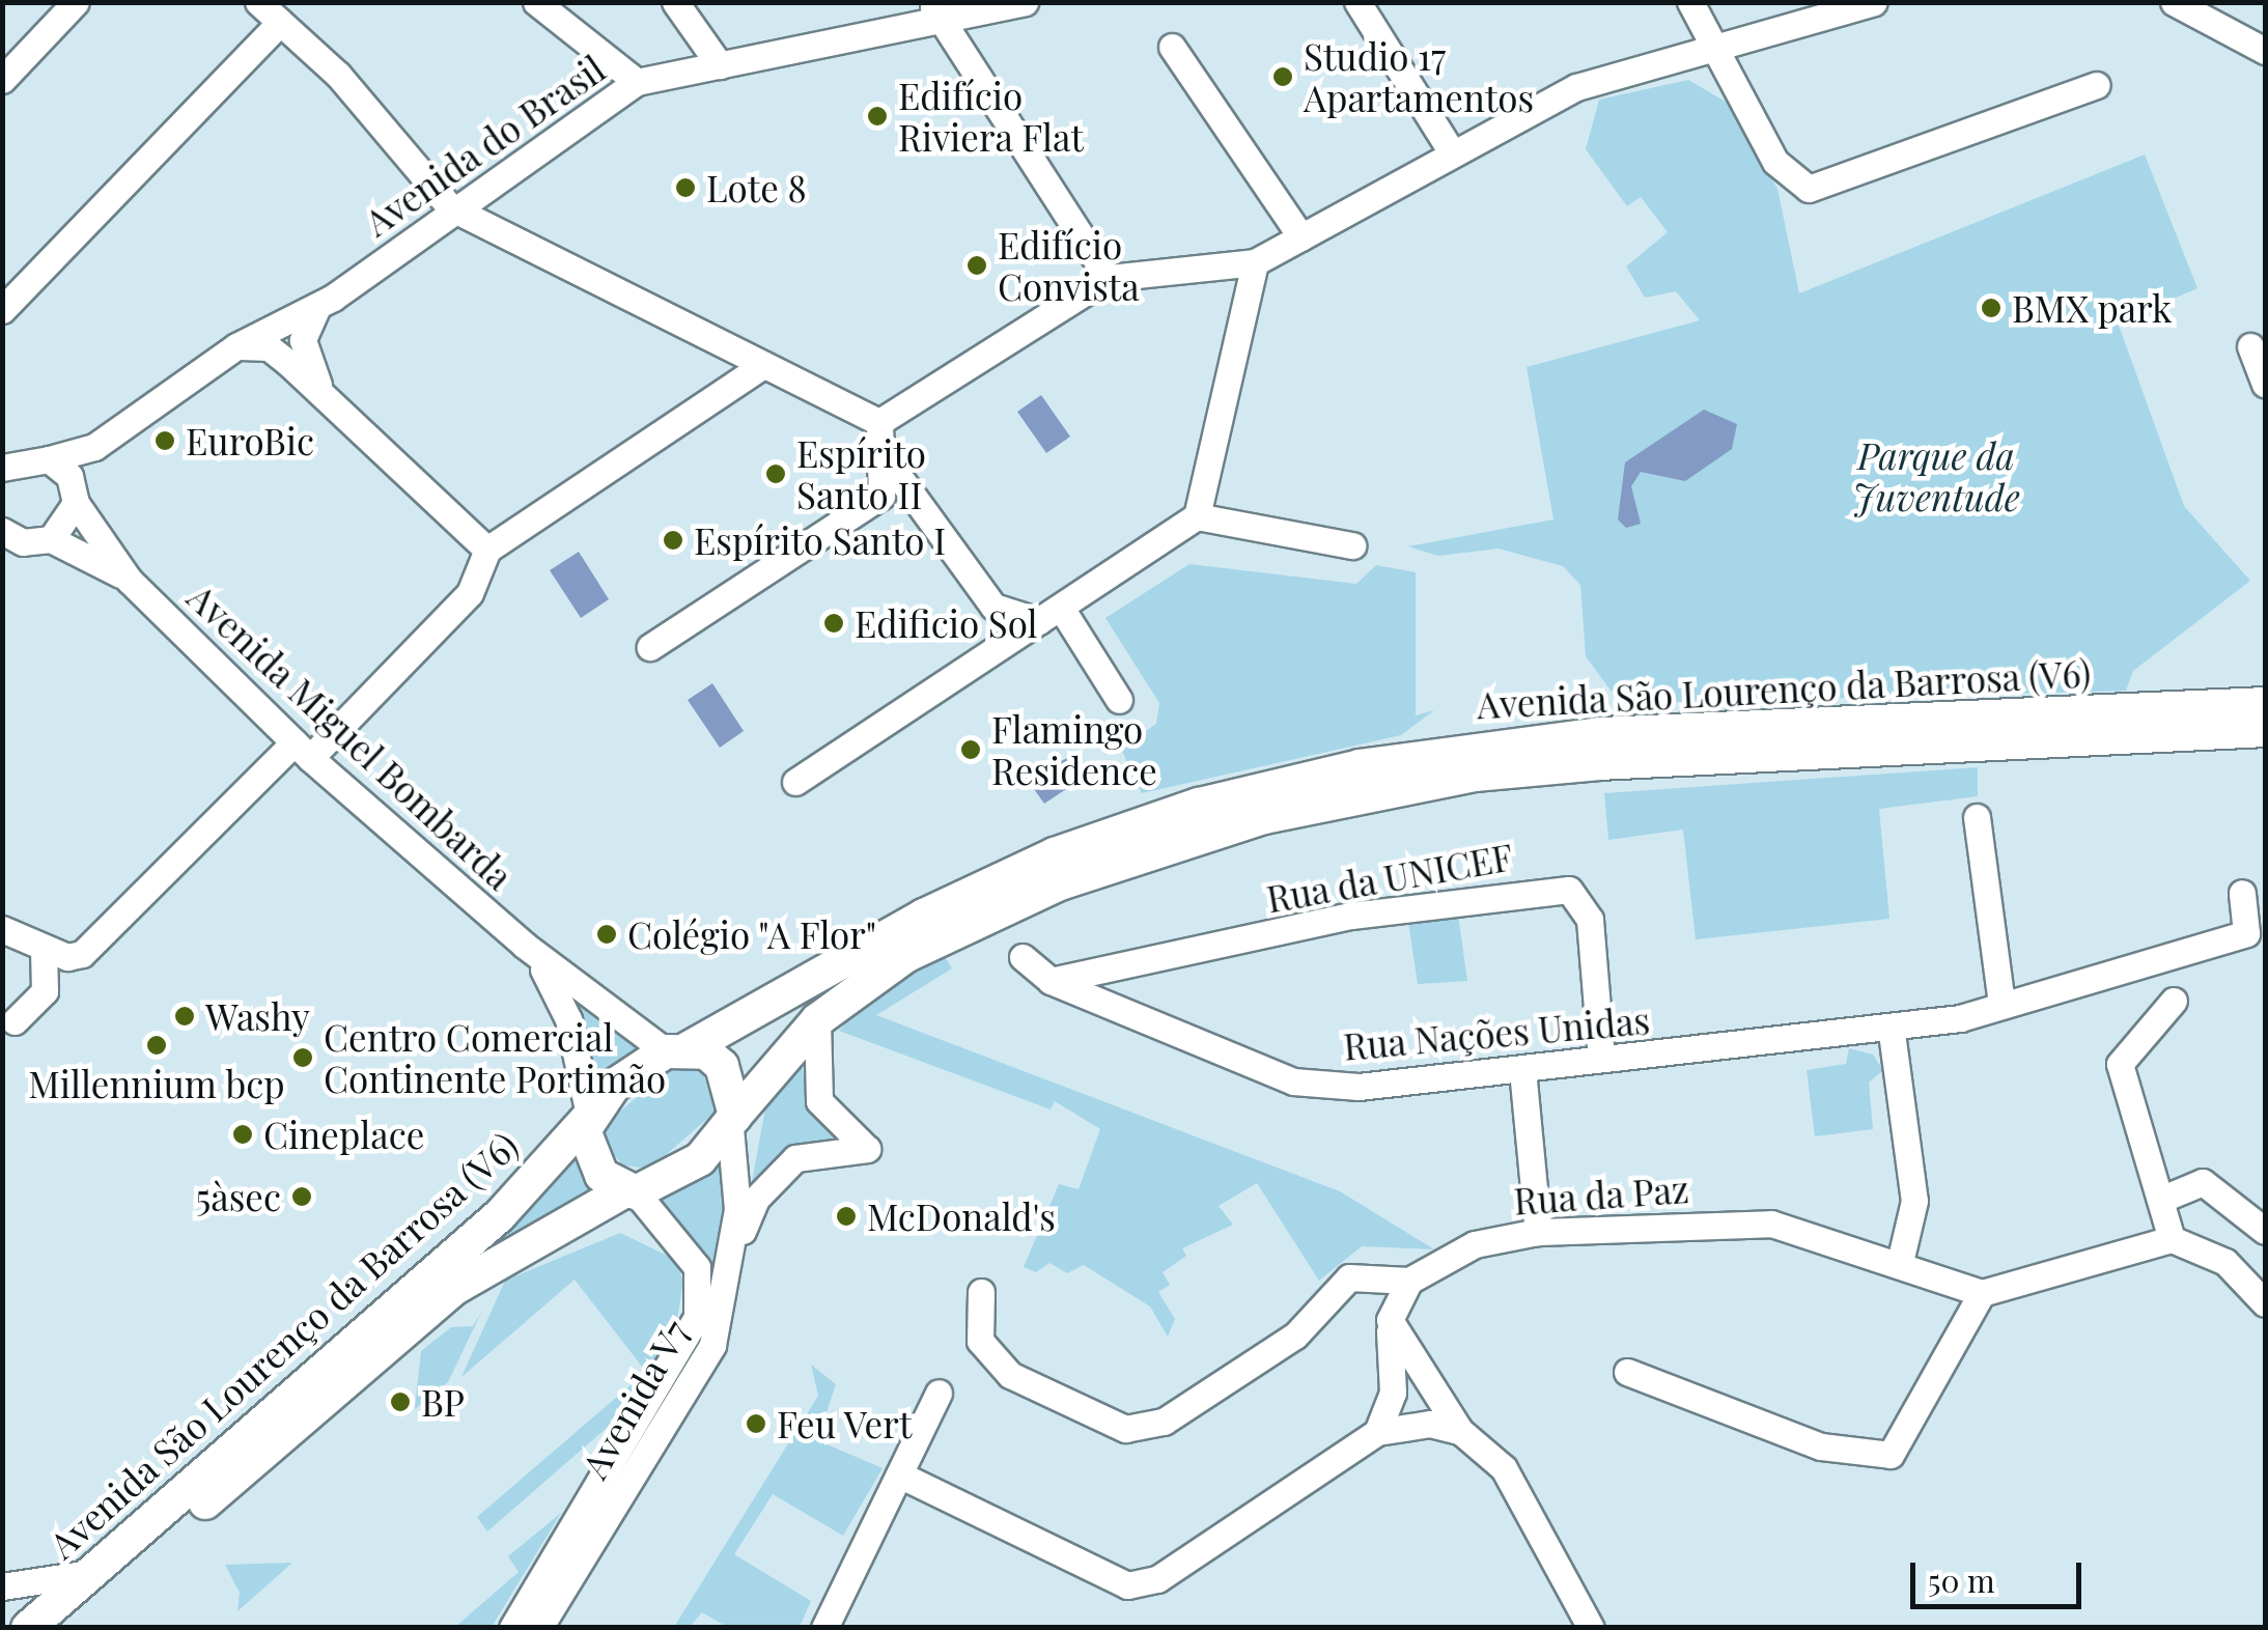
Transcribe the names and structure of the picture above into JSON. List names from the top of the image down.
{
  "streets": {
    "main road": ["Avenida São Lourenço da Barrosa (V6)"],
    "street": [
      "Avenida do Brasil",
      "Avenida Miguel Bombarda",
      "Rua da UNICEF",
      "Rua Nações Unidas",
      "Rua da Paz",
      "Avenida V7"
    ]
  },
  "crossings": [
    ["Avenida do Brasil", "Avenida Miguel Bombarda"],
    ["Avenida São Lourenço da Barrosa (V6)", "Avenida V7"],
    ["Rua da UNICEF", "Rua Nações Unidas"]
  ],
  "parks": ["Parque da Juventude"],
  "places": [
    "Studio 17 Apartamentos",
    "Edifício Riviera Flat",
    "Lote 8",
    "Edifício Convista",
    "BMX park",
    "EuroBic",
    "Espírito Santo II",
    "Espírito Santo I",
    "Edificio Sol",
    "Flamingo Residence",
    "Colégio \"A Flor\"",
    "Washy",
    "Millennium bcp",
    "Centro Comercial Continente Portimão",
    "Cineplace",
    "5àsec",
    "McDonald's",
    "BP",
    "Feu Vert"
  ],
  "scale_bar": "50 m"
}
